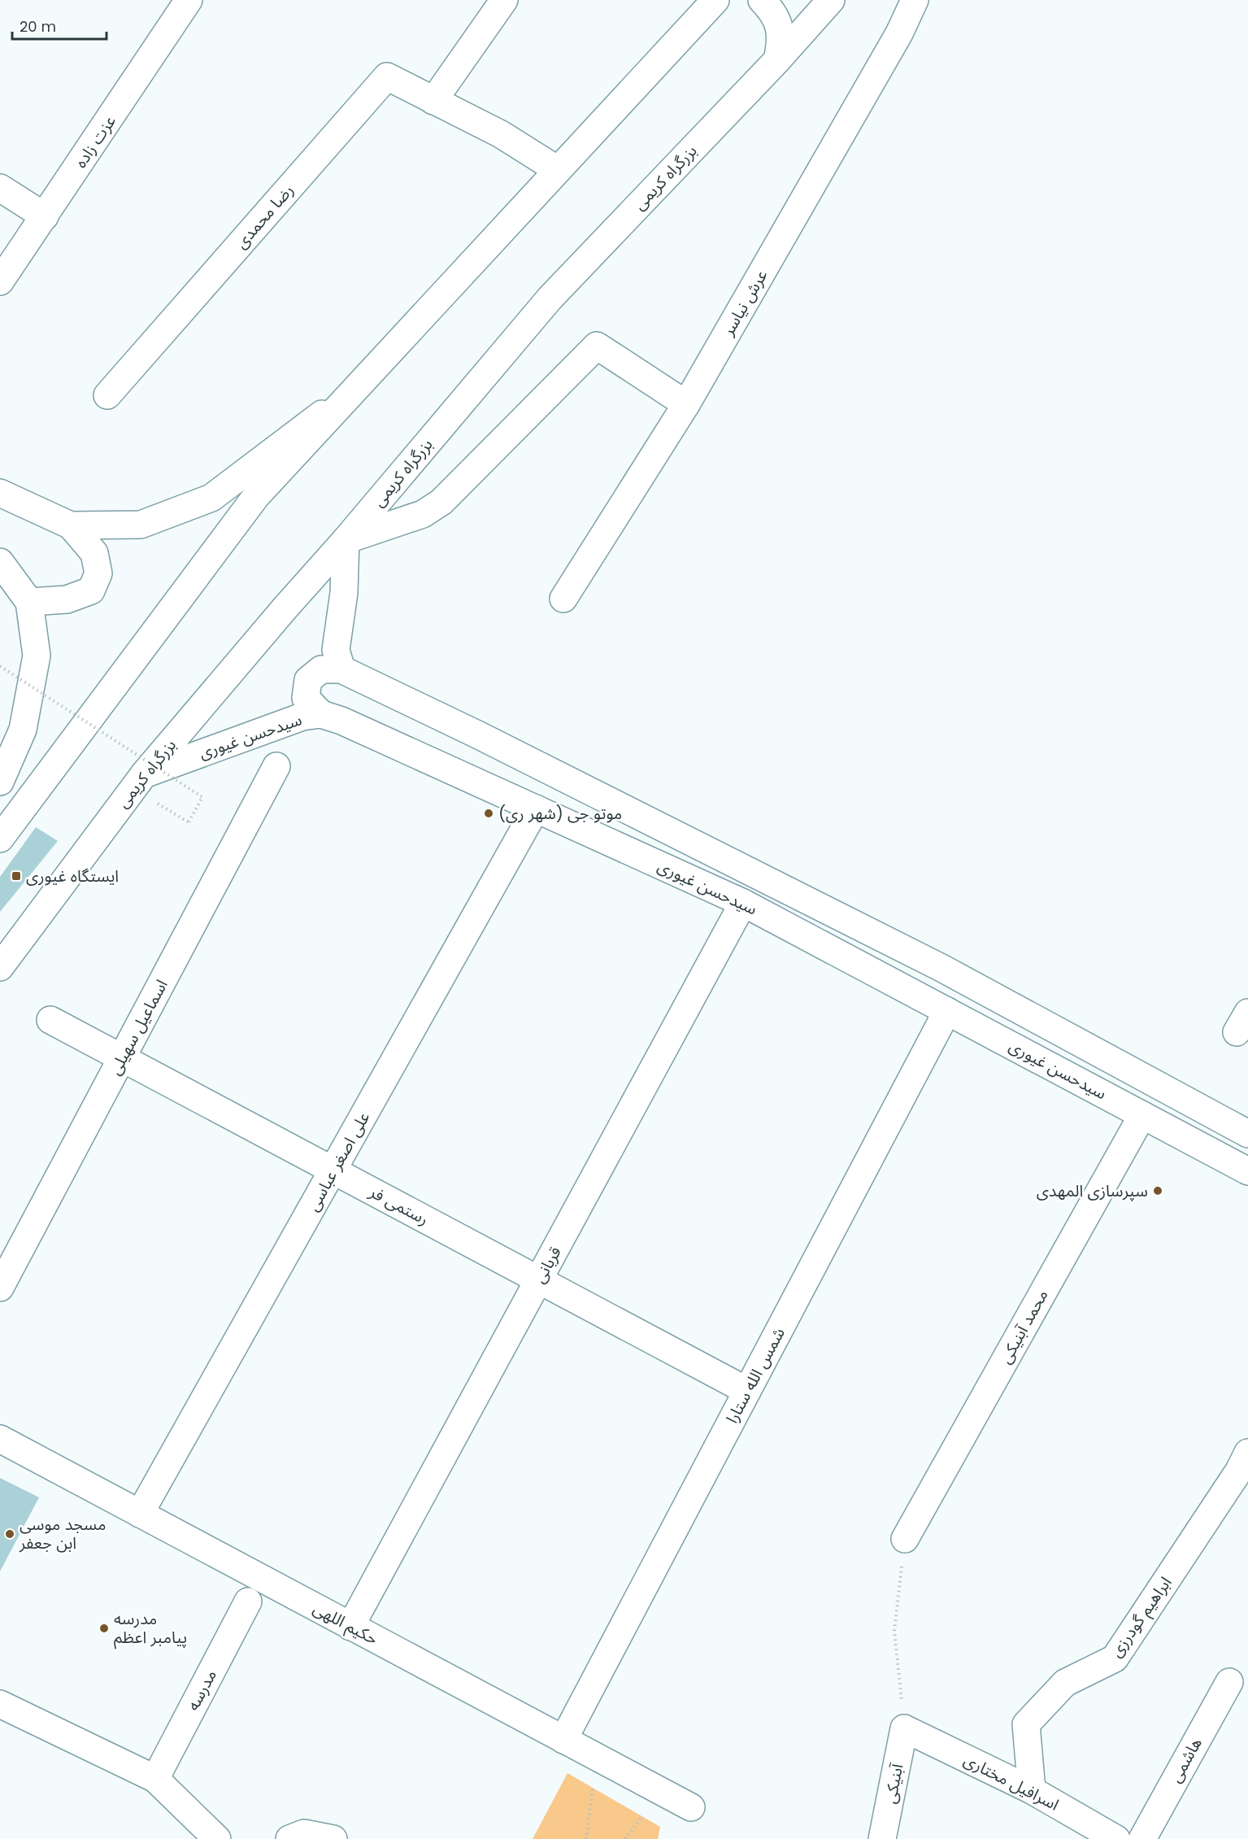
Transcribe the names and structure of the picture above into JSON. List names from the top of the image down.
{
  "streets": {
    "main road": [
      "عزت زاده",
      "بزرگراه کریمی",
      "رضا محمدی",
      "عرش نیاسر",
      "سیدحسن غیوری",
      "اسماعیل سهیلی",
      "علی اصغر عباسی",
      "رستمی فر",
      "قربانی",
      "محمد آبنیکی",
      "شمس الله ستارا",
      "ابراهیم گودرزی",
      "حکیم اللهی",
      "مدرسه",
      "هاشمی",
      "اسرافیل مختاری",
      "آبنیکی"
    ]
  },
  "crossings": [
    ["بزرگراه کریمی", "سیدحسن غیوری"],
    ["سیدحسن غیوری", "علی اصغر عباسی"],
    ["سیدحسن غیوری", "قربانی"],
    ["سیدحسن غیوری", "محمد آبنیکی"],
    ["سیدحسن غیوری", "شمس الله ستارا"],
    ["اسماعیل سهیلی", "رستمی فر"],
    ["علی اصغر عباسی", "رستمی فر"],
    ["علی اصغر عباسی", "حکیم اللهی"],
    ["رستمی فر", "قربانی"],
    ["رستمی فر", "شمس الله ستارا"],
    ["قربانی", "حکیم اللهی"],
    ["شمس الله ستارا", "حکیم اللهی"],
    ["ابراهیم گودرزی", "اسرافیل مختاری"],
    ["اسرافیل مختاری", "آبنیکی"]
  ],
  "places": {
    "other": [
      "موتو جی (شهر ری)",
      "سپرسازی المهدی",
      "مسجد موسی ابن جعفر",
      "مدرسه پیامبر اعظم"
    ],
    "transit": ["ایستگاه غیوری"]
  },
  "scale_bar": "20 m"
}
